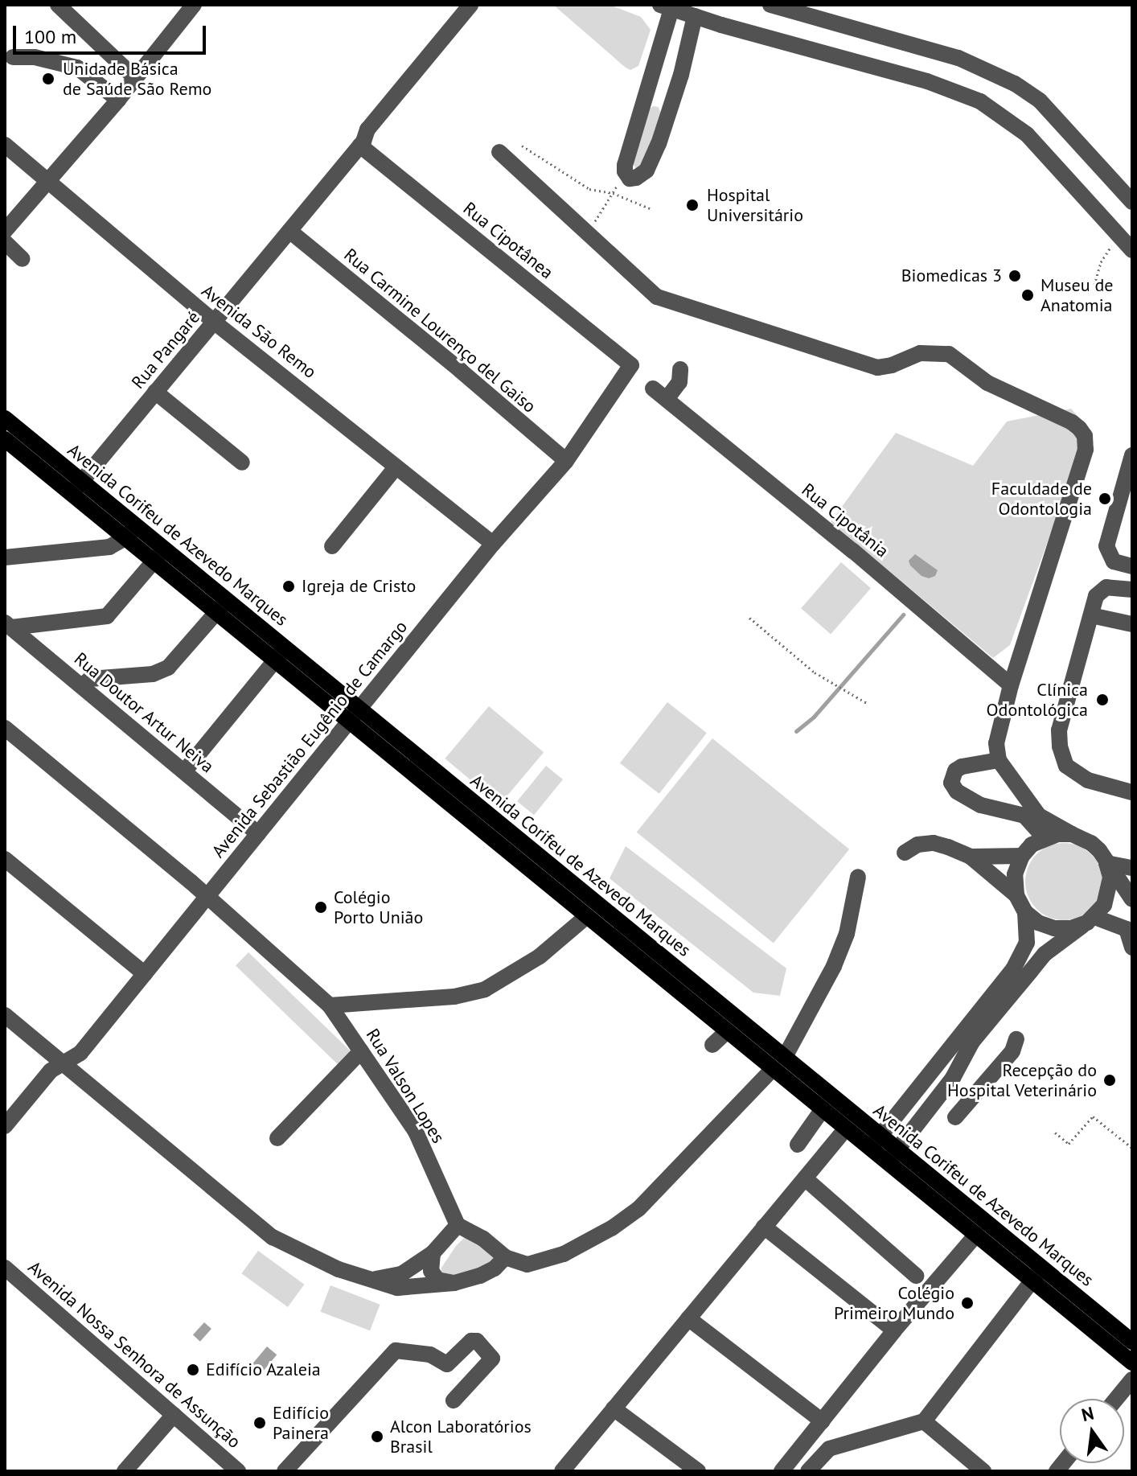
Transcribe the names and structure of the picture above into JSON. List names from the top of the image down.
{
  "streets": {
    "main road": ["Avenida Corifeu de Azevedo Marques"],
    "street": [
      "Rua Cipotânea",
      "Rua Carmine Lourenço del Gaiso",
      "Avenida São Remo",
      "Rua Pangaré",
      "Rua Cipotânia",
      "Rua Doutor Artur Neiva",
      "Avenida Sebastião Eugênio de Camargo",
      "Rua Valson Lopes",
      "Avenida Nossa Senhora de Assunção"
    ]
  },
  "crossings": [
    ["Rua Cipotânea", "Rua Pangaré"],
    ["Rua Cipotânea", "Avenida Sebastião Eugênio de Camargo"],
    ["Rua Carmine Lourenço del Gaiso", "Rua Pangaré"],
    ["Rua Carmine Lourenço del Gaiso", "Avenida Sebastião Eugênio de Camargo"],
    ["Avenida São Remo", "Rua Pangaré"],
    ["Avenida São Remo", "Avenida Sebastião Eugênio de Camargo"],
    ["Rua Pangaré", "Avenida Corifeu de Azevedo Marques"],
    ["Avenida Corifeu de Azevedo Marques", "Avenida Sebastião Eugênio de Camargo"],
    ["Rua Doutor Artur Neiva", "Avenida Sebastião Eugênio de Camargo"],
    ["Avenida Sebastião Eugênio de Camargo", "Rua Valson Lopes"]
  ],
  "places": [
    "Unidade Básica de Saúde São Remo",
    "Hospital Universitário",
    "Biomedicas 3",
    "Museu de Anatomia",
    "Faculdade de Odontologia",
    "Igreja de Cristo",
    "Clínica Odontológica",
    "Colégio Porto União",
    "Recepção do Hospital Veterinário",
    "Colégio Primeiro Mundo",
    "Edifício Azaleia",
    "Edifício Painera",
    "Alcon Laboratórios Brasil"
  ],
  "scale_bar": "100 m",
  "north": "top"
}
